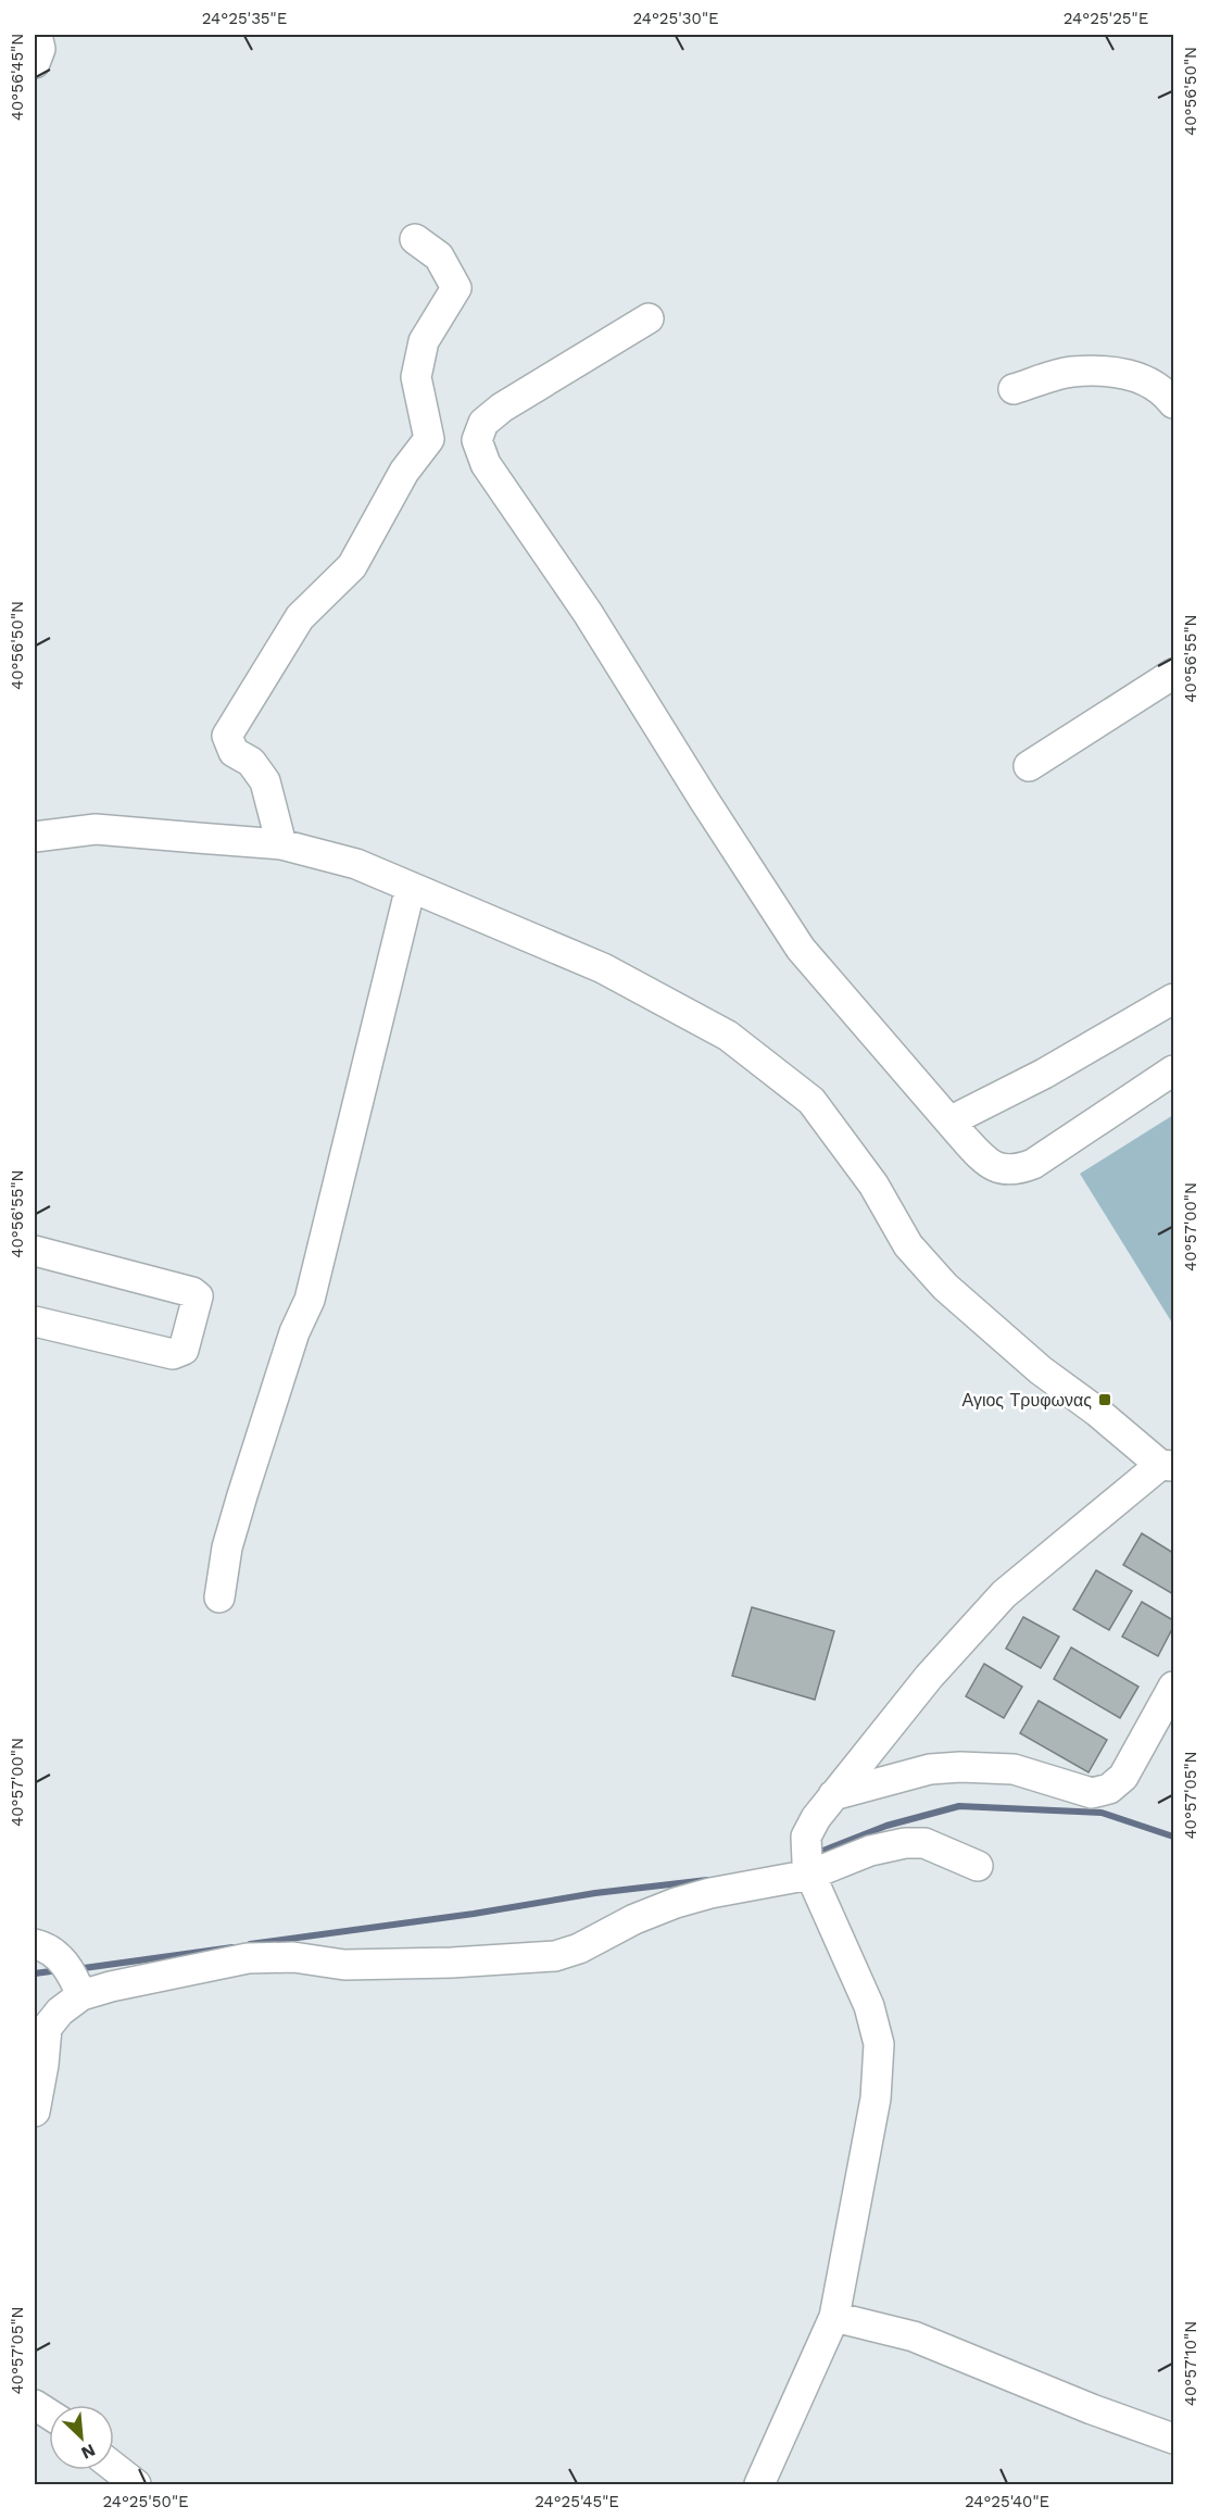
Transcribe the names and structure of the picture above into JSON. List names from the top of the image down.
{
  "places": {
    "transit": ["Αγιος Τρυφωνας"]
  },
  "north": "bottom right",
  "coordinates": [
    "24°25'35\"E",
    "24°25'30\"E",
    "24°25'25\"E",
    "40°56'45\"N",
    "40°56'50\"N",
    "40°56'55\"N",
    "40°57'00\"N",
    "40°57'05\"N",
    "40°57'10\"N",
    "24°25'50\"E",
    "24°25'45\"E",
    "24°25'40\"E"
  ]
}
